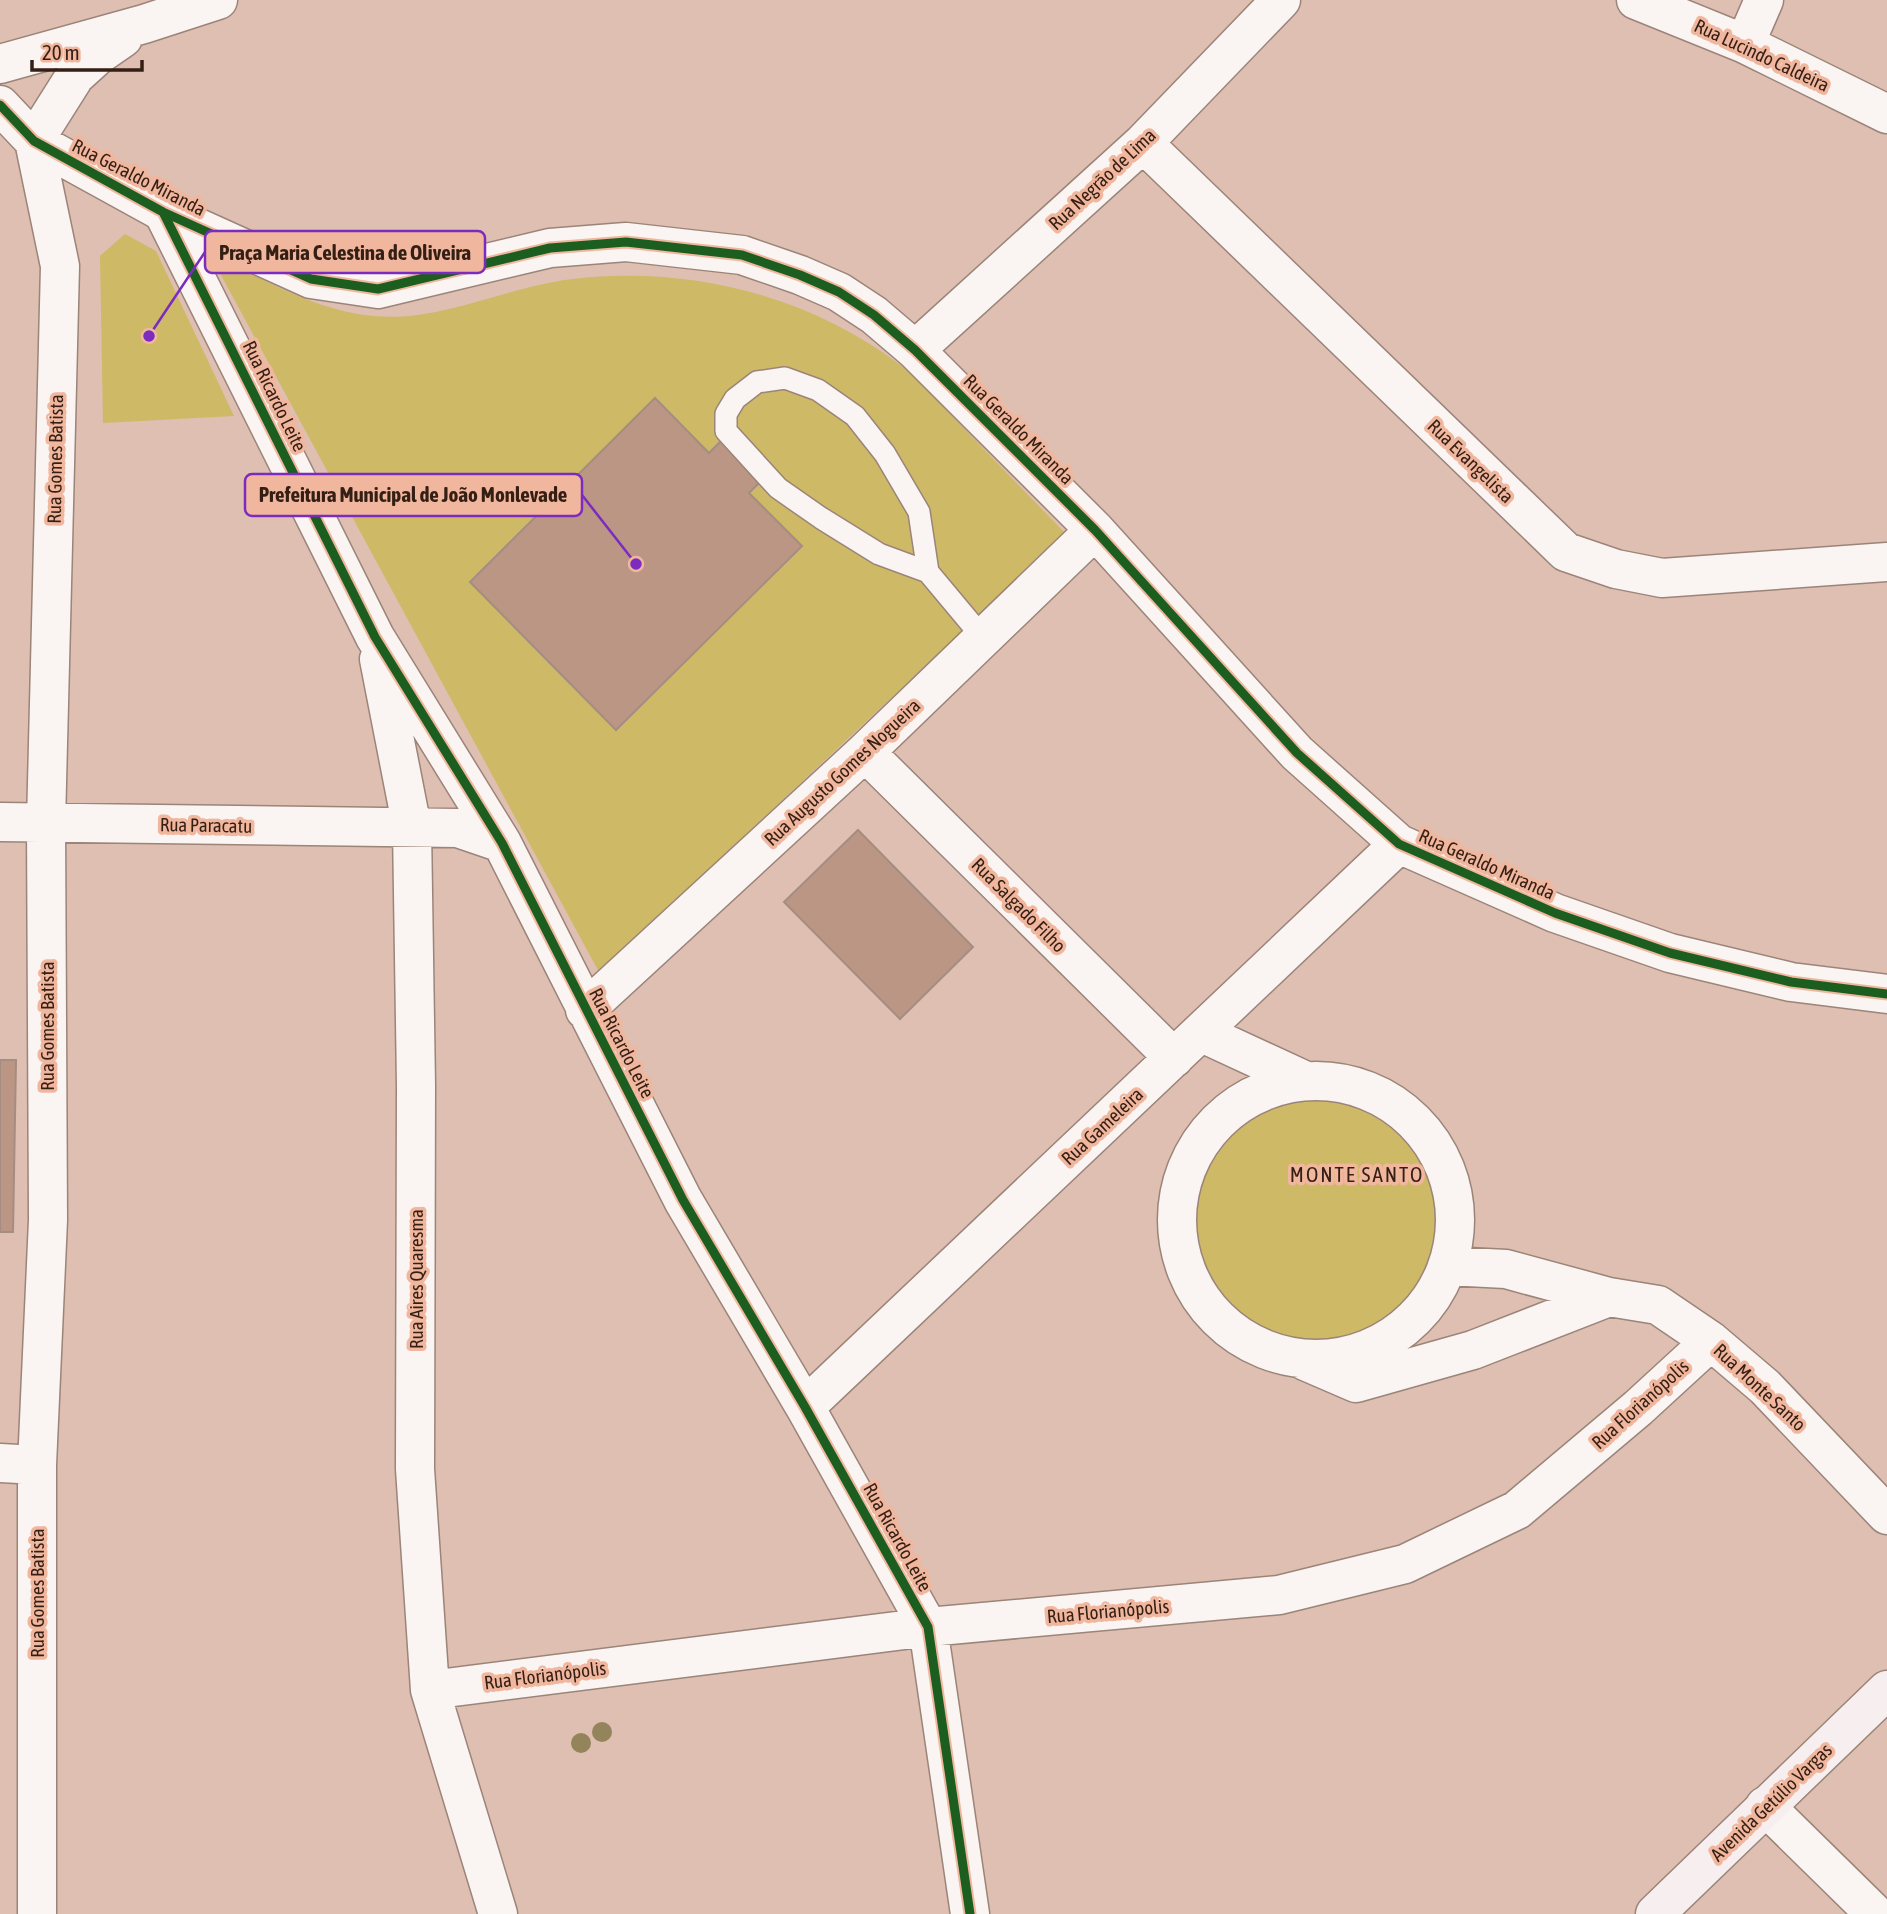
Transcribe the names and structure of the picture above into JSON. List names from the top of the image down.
{
  "streets": {
    "street": [
      "Rua Lucindo Caldeira",
      "Rua Geraldo Miranda",
      "Rua Negrão de Lima",
      "Rua Ricardo Leite",
      "Rua Gomes Batista",
      "Rua Evangelista",
      "Rua Augusto Gomes Nogueira",
      "Rua Paracatu",
      "Rua Salgado Filho",
      "Rua Gameleira",
      "Rua Aires Quaresma",
      "Rua Monte Santo",
      "Rua Florianópolis",
      "Avenida Getúlio Vargas"
    ]
  },
  "crossings": [
    ["Rua Geraldo Miranda", "Rua Negrão de Lima"],
    ["Rua Geraldo Miranda", "Rua Ricardo Leite"],
    ["Rua Geraldo Miranda", "Rua Gomes Batista"],
    ["Rua Geraldo Miranda", "Rua Augusto Gomes Nogueira"],
    ["Rua Geraldo Miranda", "Rua Gameleira"],
    ["Rua Negrão de Lima", "Rua Evangelista"],
    ["Rua Ricardo Leite", "Rua Augusto Gomes Nogueira"],
    ["Rua Ricardo Leite", "Rua Paracatu"],
    ["Rua Ricardo Leite", "Rua Gameleira"],
    ["Rua Ricardo Leite", "Rua Aires Quaresma"],
    ["Rua Ricardo Leite", "Rua Florianópolis"],
    ["Rua Gomes Batista", "Rua Paracatu"],
    ["Rua Augusto Gomes Nogueira", "Rua Salgado Filho"],
    ["Rua Paracatu", "Rua Aires Quaresma"],
    ["Rua Salgado Filho", "Rua Gameleira"],
    ["Rua Aires Quaresma", "Rua Florianópolis"],
    ["Rua Monte Santo", "Rua Florianópolis"]
  ],
  "districts": ["MONTE SANTO"],
  "places": ["Praça Maria Celestina de Oliveira", "Prefeitura Municipal de João Monlevade"],
  "scale_bar": "20 m"
}
